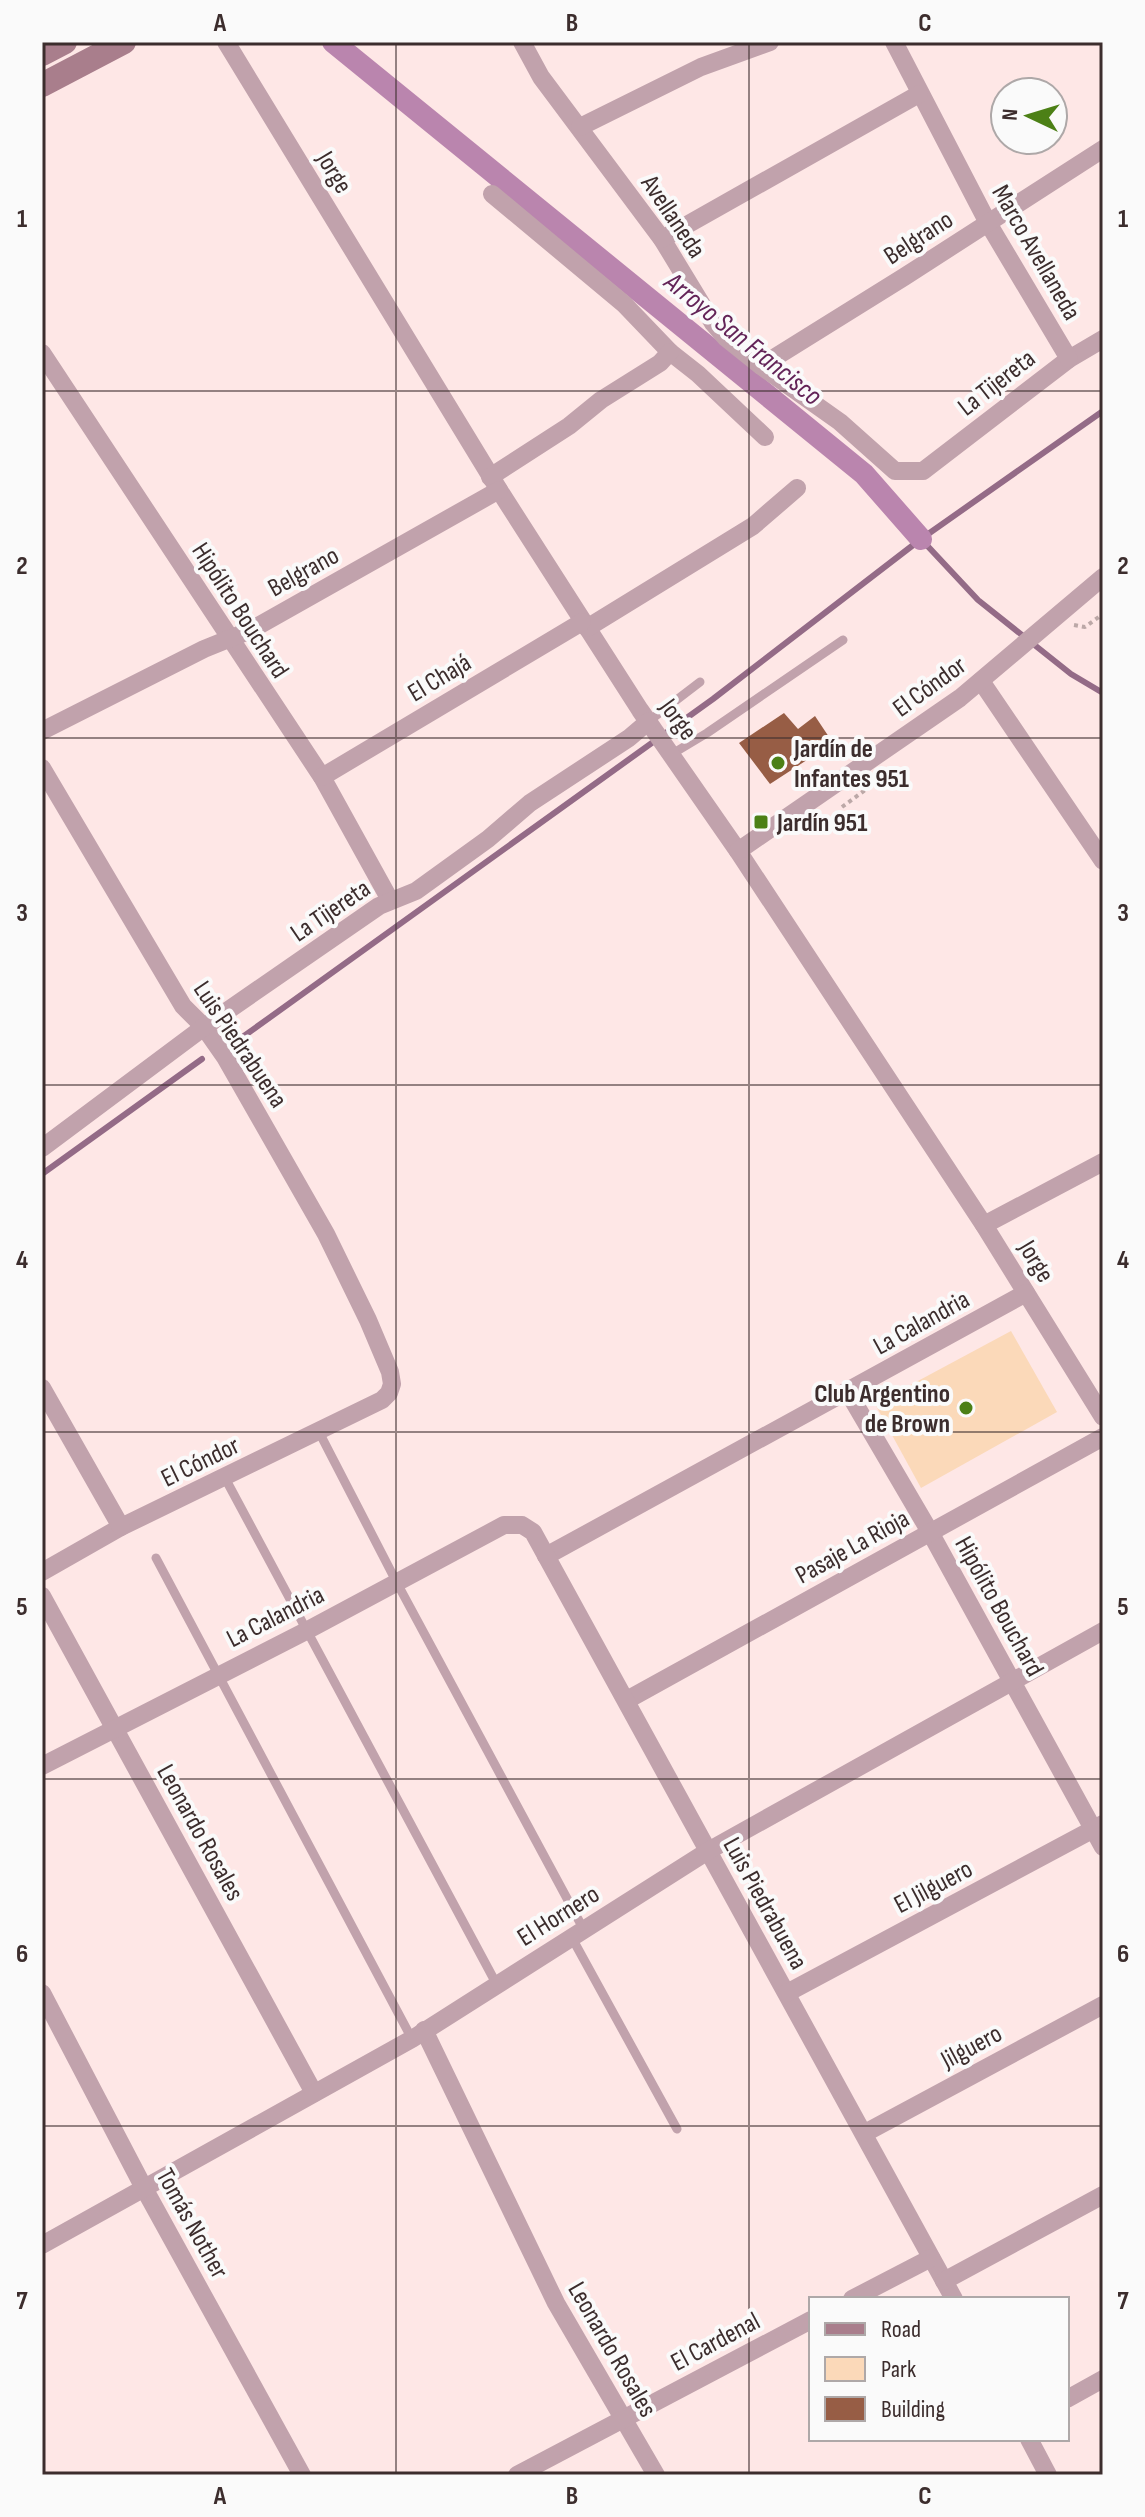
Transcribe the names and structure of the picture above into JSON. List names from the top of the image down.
{
  "streets": {
    "street": [
      "Jorge",
      "Avellaneda",
      "Belgrano",
      "Marco Avellaneda",
      "La Tijereta",
      "Hipólito Bouchard",
      "El Chajá",
      "El Cóndor",
      "Luis Piedrabuena",
      "La Calandria",
      "Pasaje La Rioja",
      "Leonardo Rosales",
      "El Jilguero",
      "El Hornero",
      "Jilguero",
      "Tomás Nother",
      "El Cardenal"
    ]
  },
  "crossings": [
    ["Jorge", "Belgrano"],
    ["Jorge", "La Tijereta"],
    ["Jorge", "El Chajá"],
    ["Jorge", "El Cóndor"],
    ["Jorge", "La Calandria"],
    ["Avellaneda", "Belgrano"],
    ["Avellaneda", "La Tijereta"],
    ["Belgrano", "Marco Avellaneda"],
    ["Belgrano", "Hipólito Bouchard"],
    ["Marco Avellaneda", "La Tijereta"],
    ["La Tijereta", "Hipólito Bouchard"],
    ["La Tijereta", "Luis Piedrabuena"],
    ["Hipólito Bouchard", "El Chajá"],
    ["Hipólito Bouchard", "La Calandria"],
    ["Hipólito Bouchard", "Pasaje La Rioja"],
    ["Hipólito Bouchard", "El Jilguero"],
    ["Hipólito Bouchard", "El Hornero"],
    ["El Cóndor", "Luis Piedrabuena"],
    ["Luis Piedrabuena", "La Calandria"],
    ["Luis Piedrabuena", "Pasaje La Rioja"],
    ["Luis Piedrabuena", "El Jilguero"],
    ["Luis Piedrabuena", "El Hornero"],
    ["Luis Piedrabuena", "Jilguero"],
    ["La Calandria", "Leonardo Rosales"],
    ["Leonardo Rosales", "El Hornero"],
    ["Leonardo Rosales", "El Cardenal"],
    ["El Hornero", "Tomás Nother"]
  ],
  "water": ["Arroyo San Francisco"],
  "places": {
    "other": ["Jardín de Infantes 951", "Club Argentino de Brown"],
    "transit": ["Jardín 951"]
  },
  "legend": ["Road", "Park", "Building"],
  "north": "left",
  "grid": {
    "columns": ["A", "B", "C"],
    "rows": [
      "1",
      "2",
      "3",
      "4",
      "5",
      "6",
      "7"
    ]
  }
}
